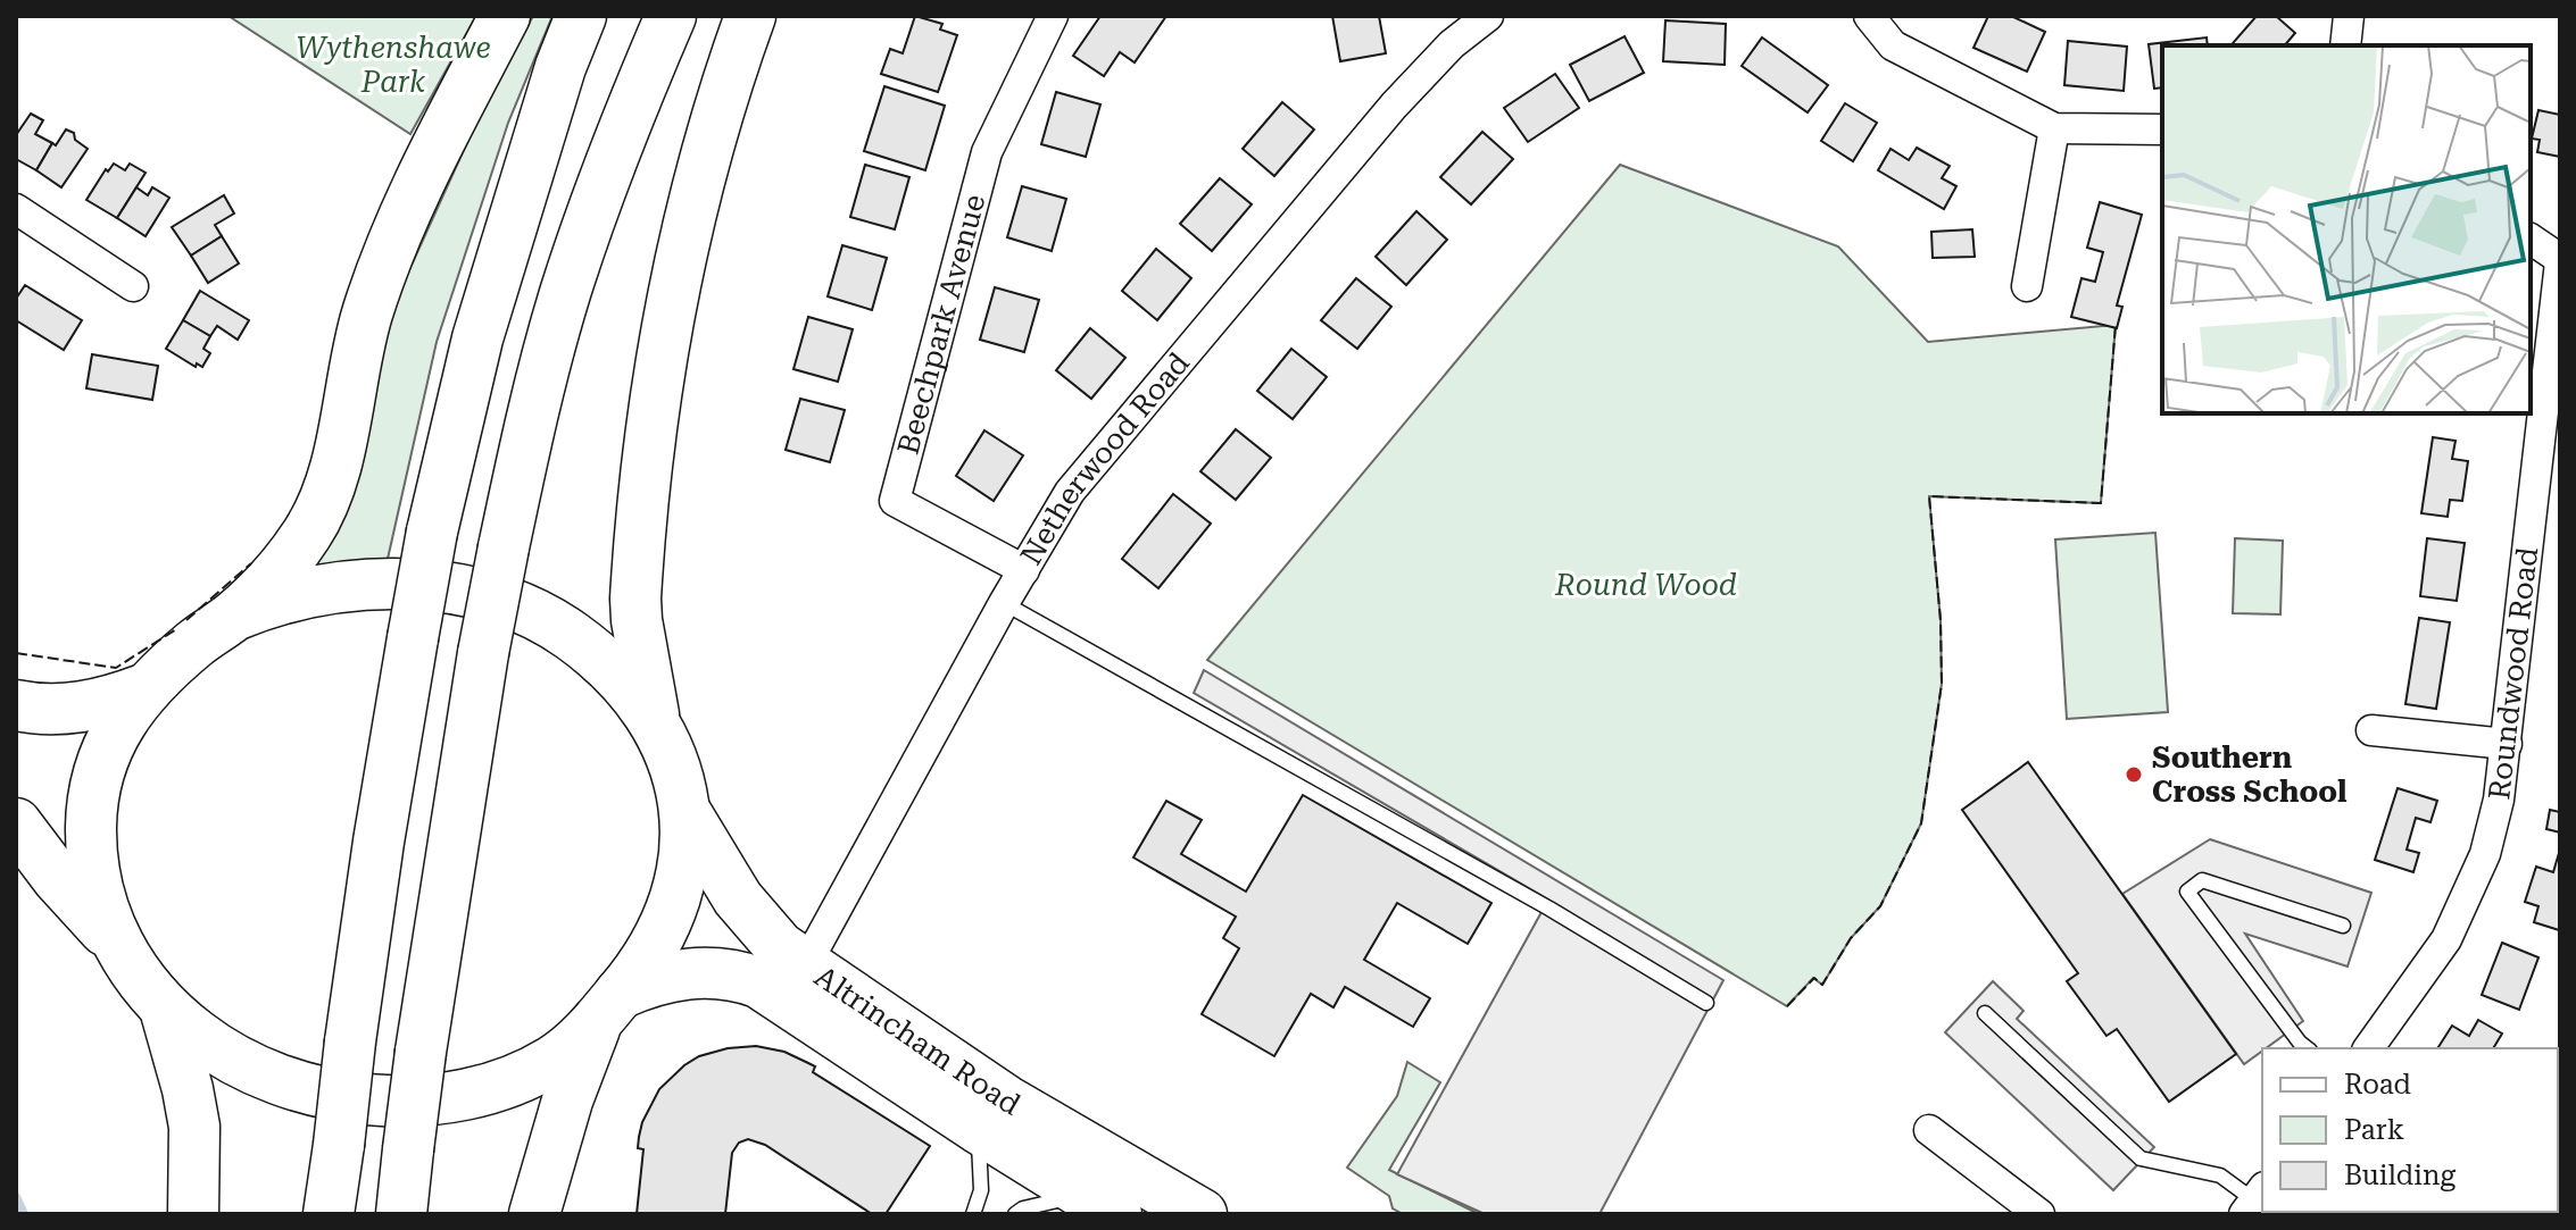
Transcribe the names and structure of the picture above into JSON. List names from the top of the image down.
{
  "streets": {
    "highway": ["Altrincham Road"],
    "street": ["Beechpark Avenue", "Netherwood Road", "Roundwood Road"]
  },
  "crossings": [
    ["Beechpark Avenue", "Netherwood Road"],
    ["Netherwood Road", "Altrincham Road"]
  ],
  "parks": ["Wythenshawe Park", "Round Wood"],
  "places": ["Southern Cross School"],
  "legend": ["Road", "Park", "Building"]
}
